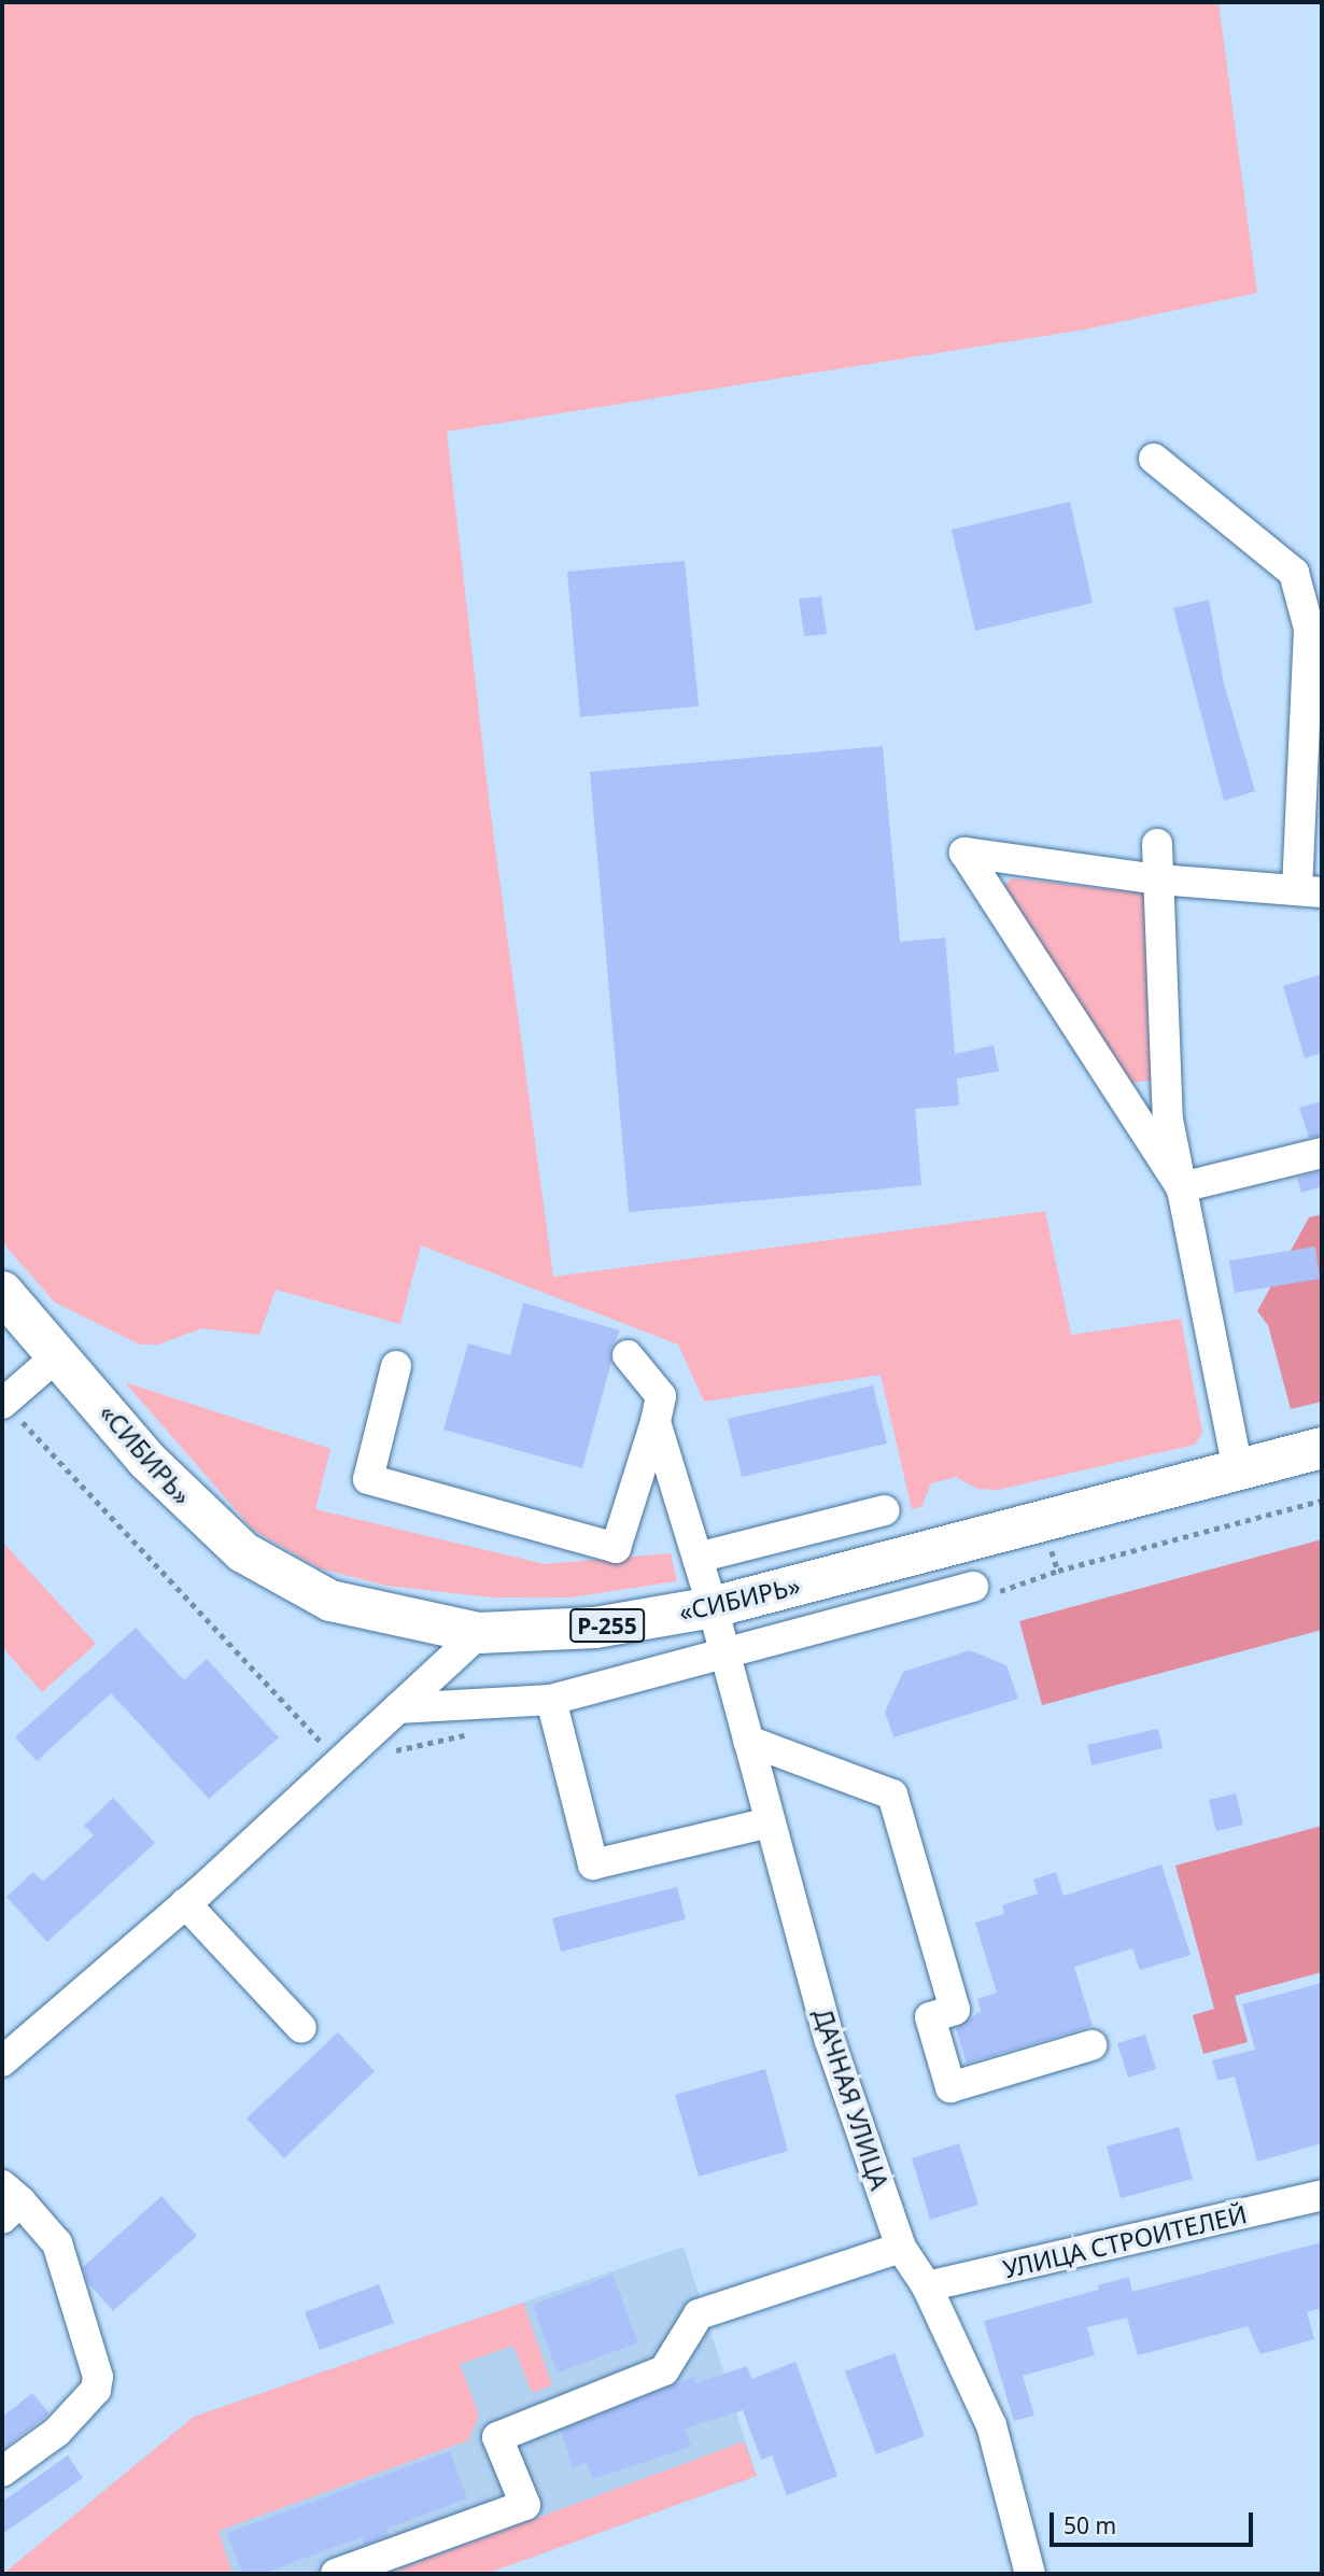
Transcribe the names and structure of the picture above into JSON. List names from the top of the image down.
{
  "streets": {
    "highway": ["«СИБИРЬ»", "Р-255"],
    "street": ["ДАЧНАЯ УЛИЦА", "УЛИЦА СТРОИТЕЛЕЙ"]
  },
  "crossings": [
    ["«СИБИРЬ»", "ДАЧНАЯ УЛИЦА"],
    ["ДАЧНАЯ УЛИЦА", "УЛИЦА СТРОИТЕЛЕЙ"]
  ],
  "scale_bar": "50 m"
}
